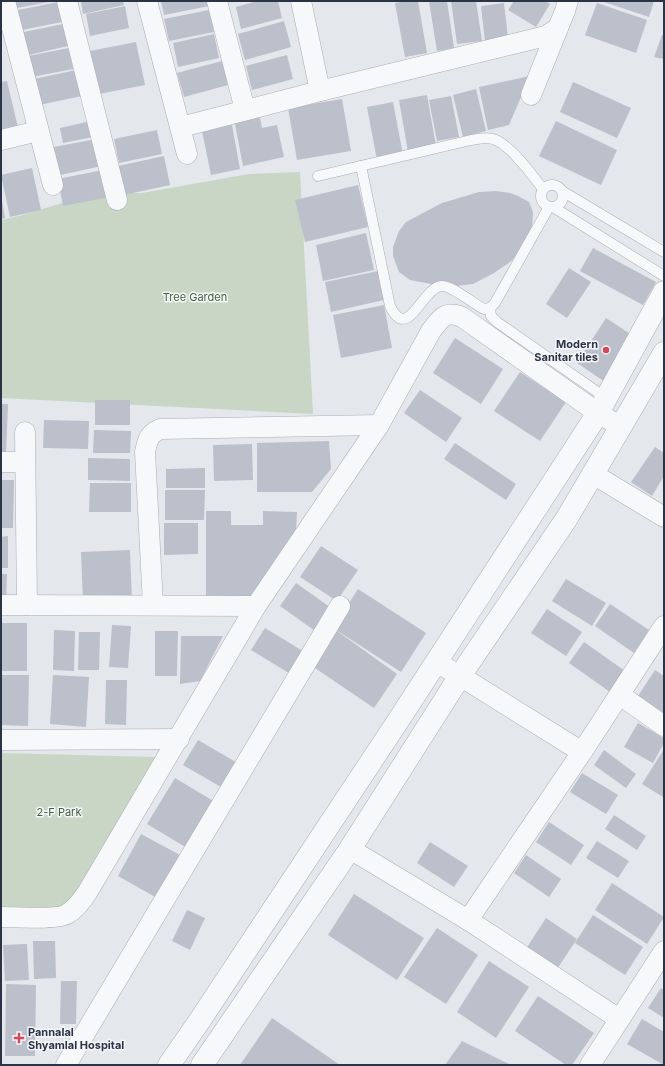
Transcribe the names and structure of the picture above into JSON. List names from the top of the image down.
{
  "parks": ["Tree Garden", "2-F Park"],
  "places": {
    "other": ["Modern Sanitar tiles"],
    "health": ["Pannalal Shyamlal Hospital"]
  }
}
